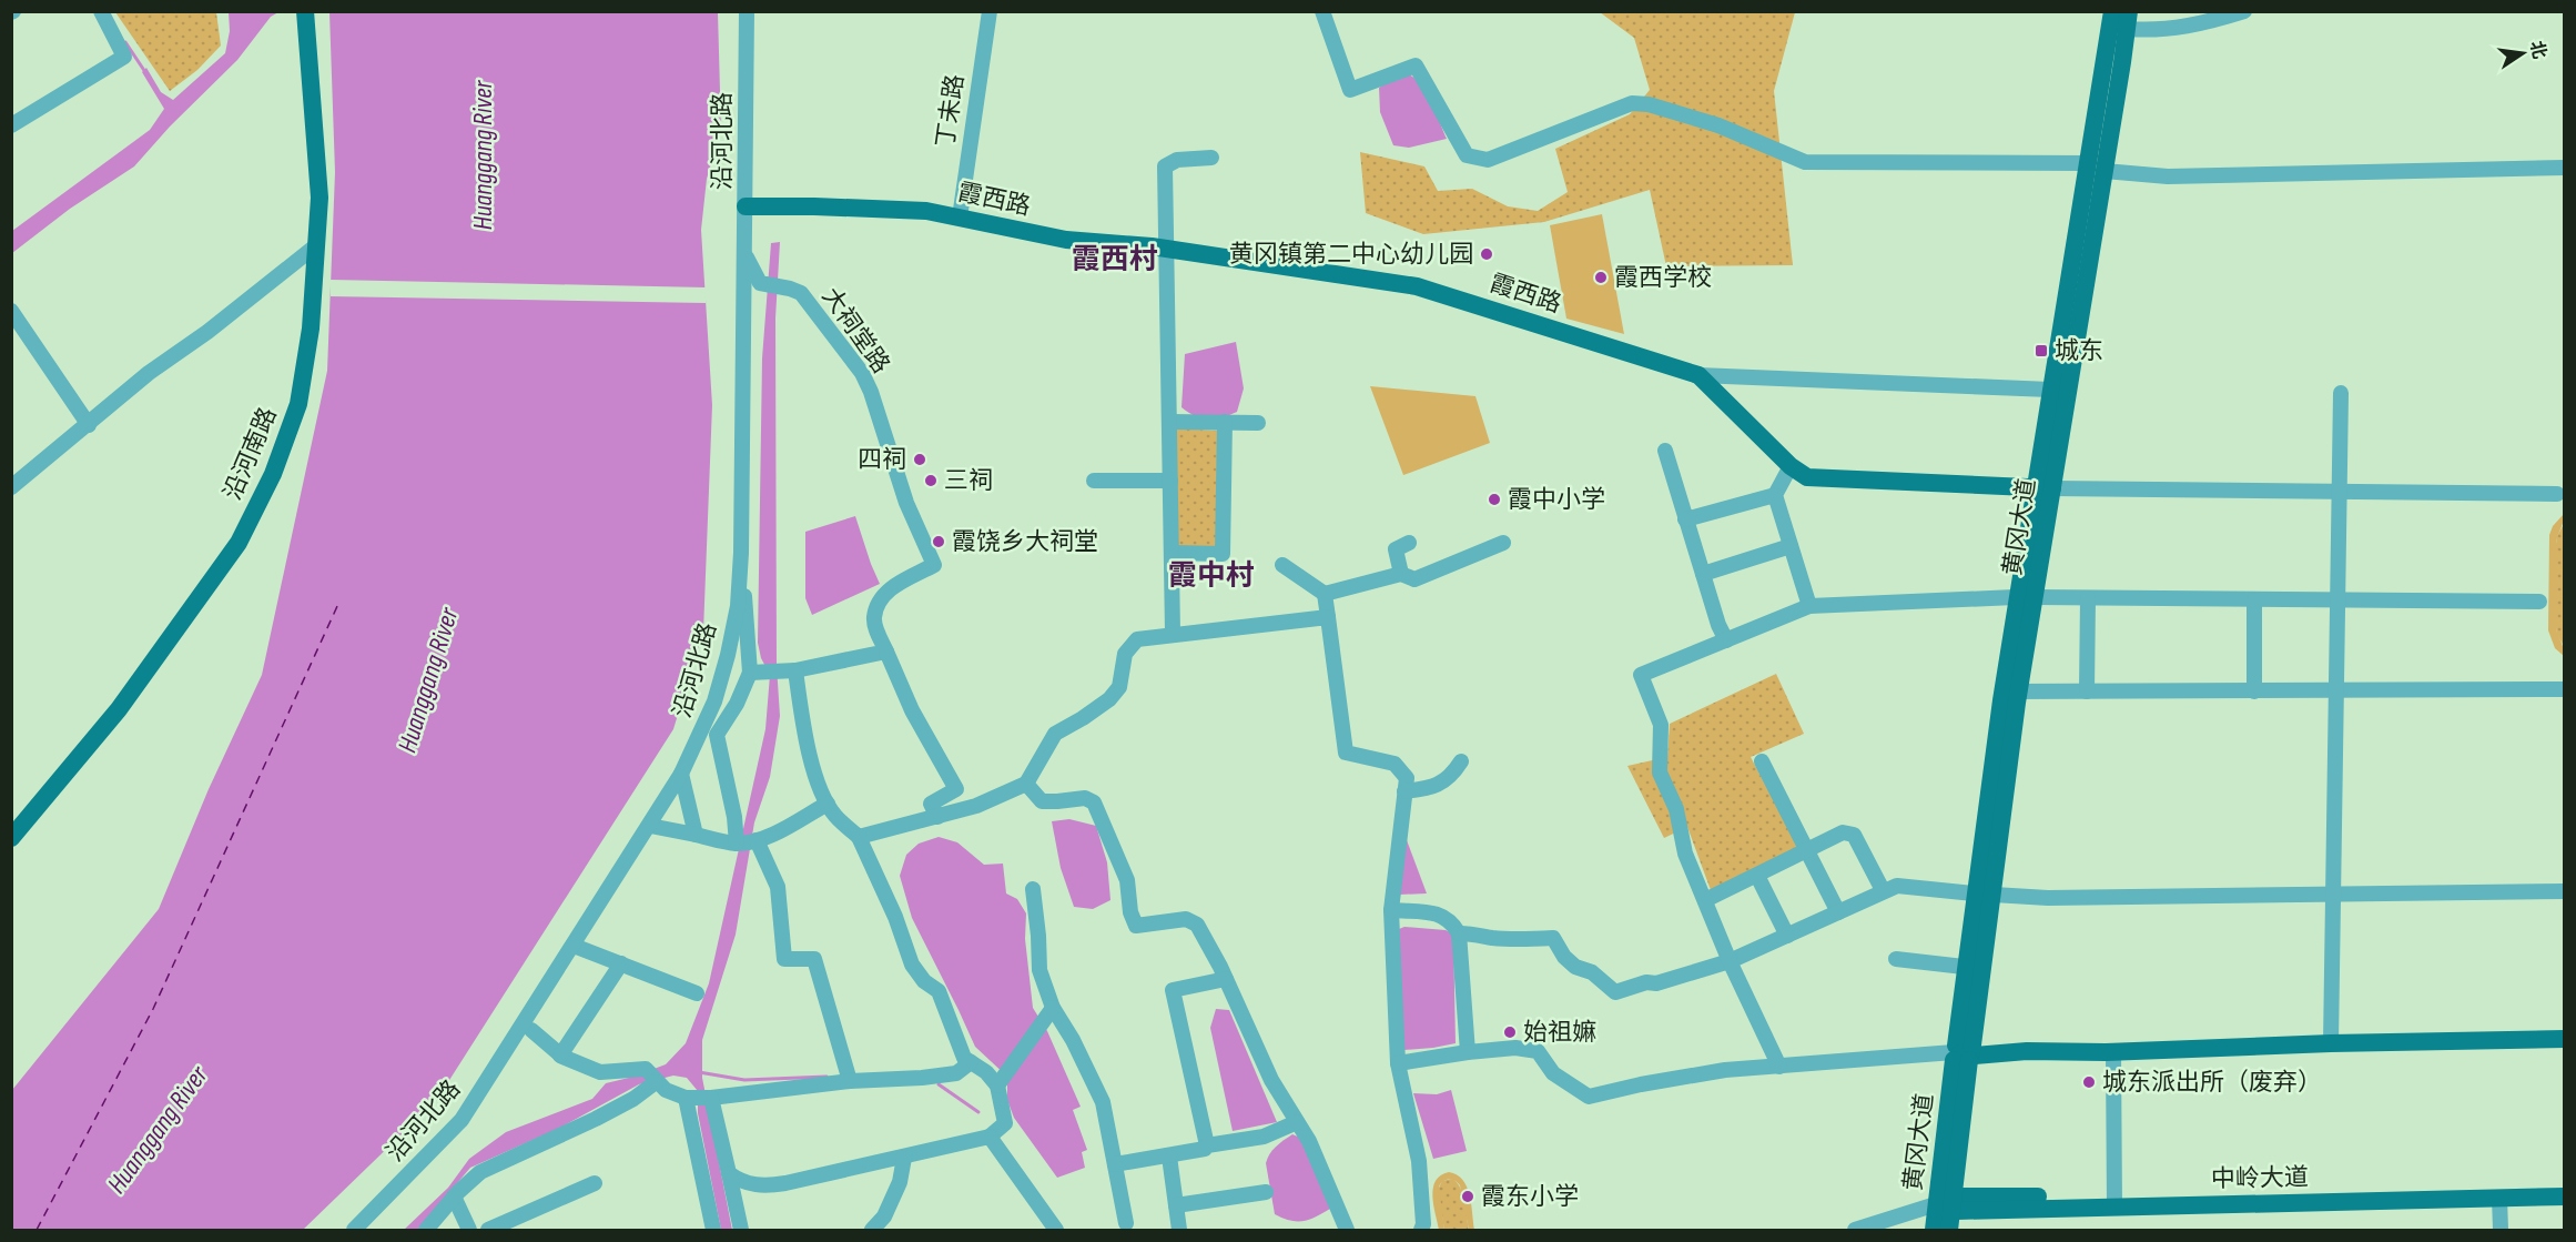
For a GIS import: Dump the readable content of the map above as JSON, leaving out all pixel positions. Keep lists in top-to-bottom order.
{
  "streets": {
    "main road": [
      "霞西路",
      "沿河南路",
      "黄冈大道",
      "中岭大道"
    ],
    "street": ["丁未路", "沿河北路", "大祠堂路"]
  },
  "crossings": [
    ["丁未路", "霞西路"],
    ["沿河北路", "霞西路"],
    ["沿河北路", "大祠堂路"]
  ],
  "districts": ["霞西村", "霞中村"],
  "water": ["Huanggang River"],
  "places": {
    "other": [
      "黄冈镇第二中心幼儿园",
      "霞西学校",
      "四祠",
      "三祠",
      "霞中小学",
      "霞饶乡大祠堂",
      "始祖嫲",
      "城东派出所（废弃）",
      "霞东小学"
    ],
    "transit": ["城东"]
  },
  "north": "right"
}
